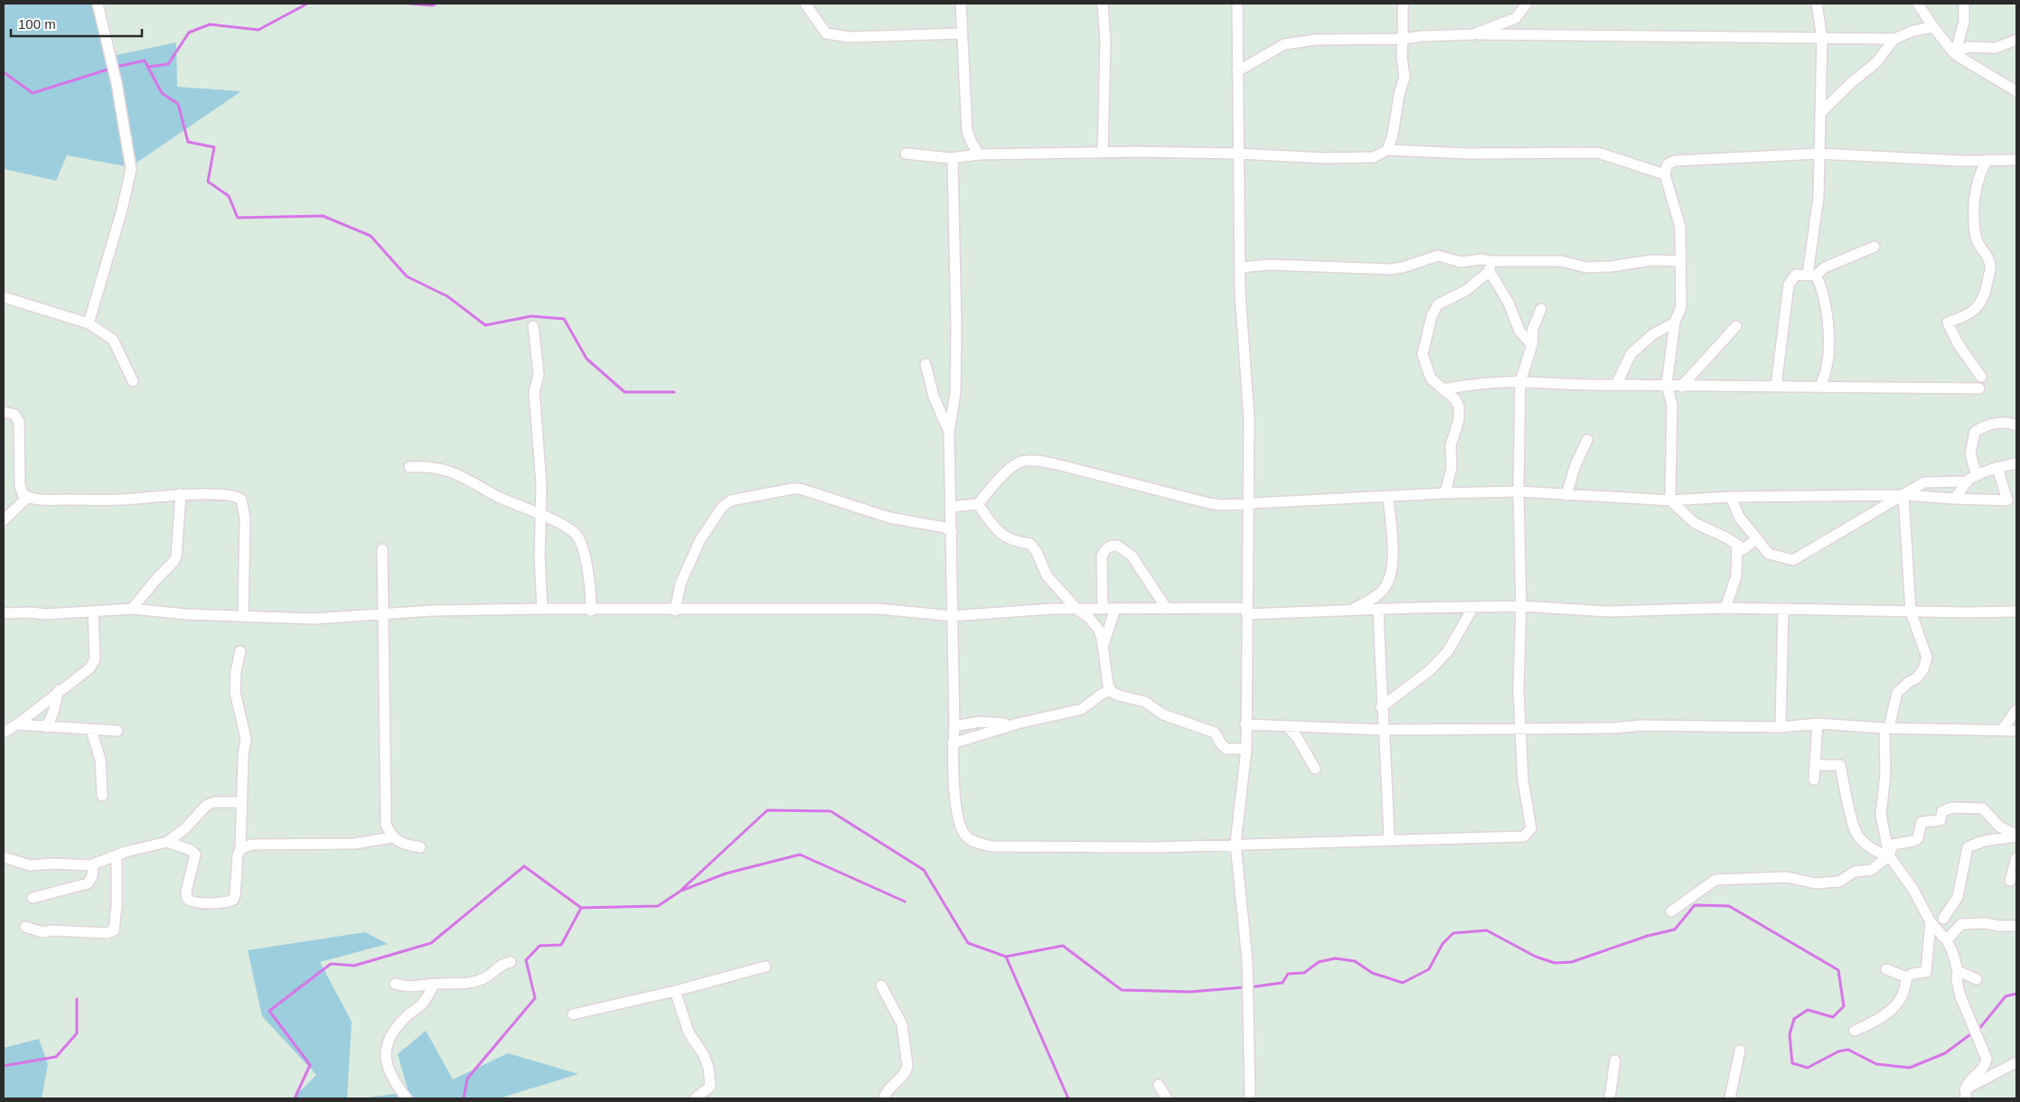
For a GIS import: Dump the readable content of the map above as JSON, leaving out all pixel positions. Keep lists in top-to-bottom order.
{
  "scale_bar": "100 m"
}
